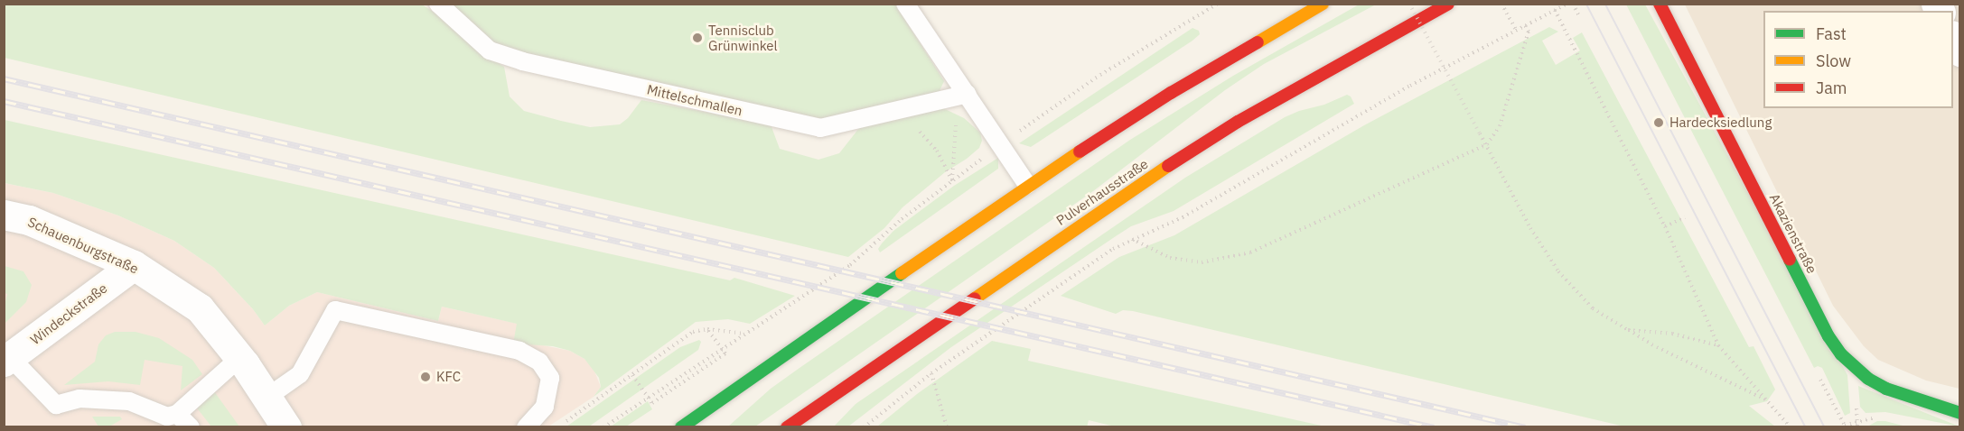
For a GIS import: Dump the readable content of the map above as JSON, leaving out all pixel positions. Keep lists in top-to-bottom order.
{
  "streets": {
    "main road": ["Pulverhausstraße", "Akazienstraße"],
    "street": ["Schauenburgstraße", "Windeckstraße"],
    "lane": ["Mittelschmallen"]
  },
  "crossings": [
    ["Schauenburgstraße", "Windeckstraße"]
  ],
  "places": ["Tennisclub Grünwinkel", "Hardecksiedlung", "KFC"],
  "legend": ["Fast", "Slow", "Jam"]
}
